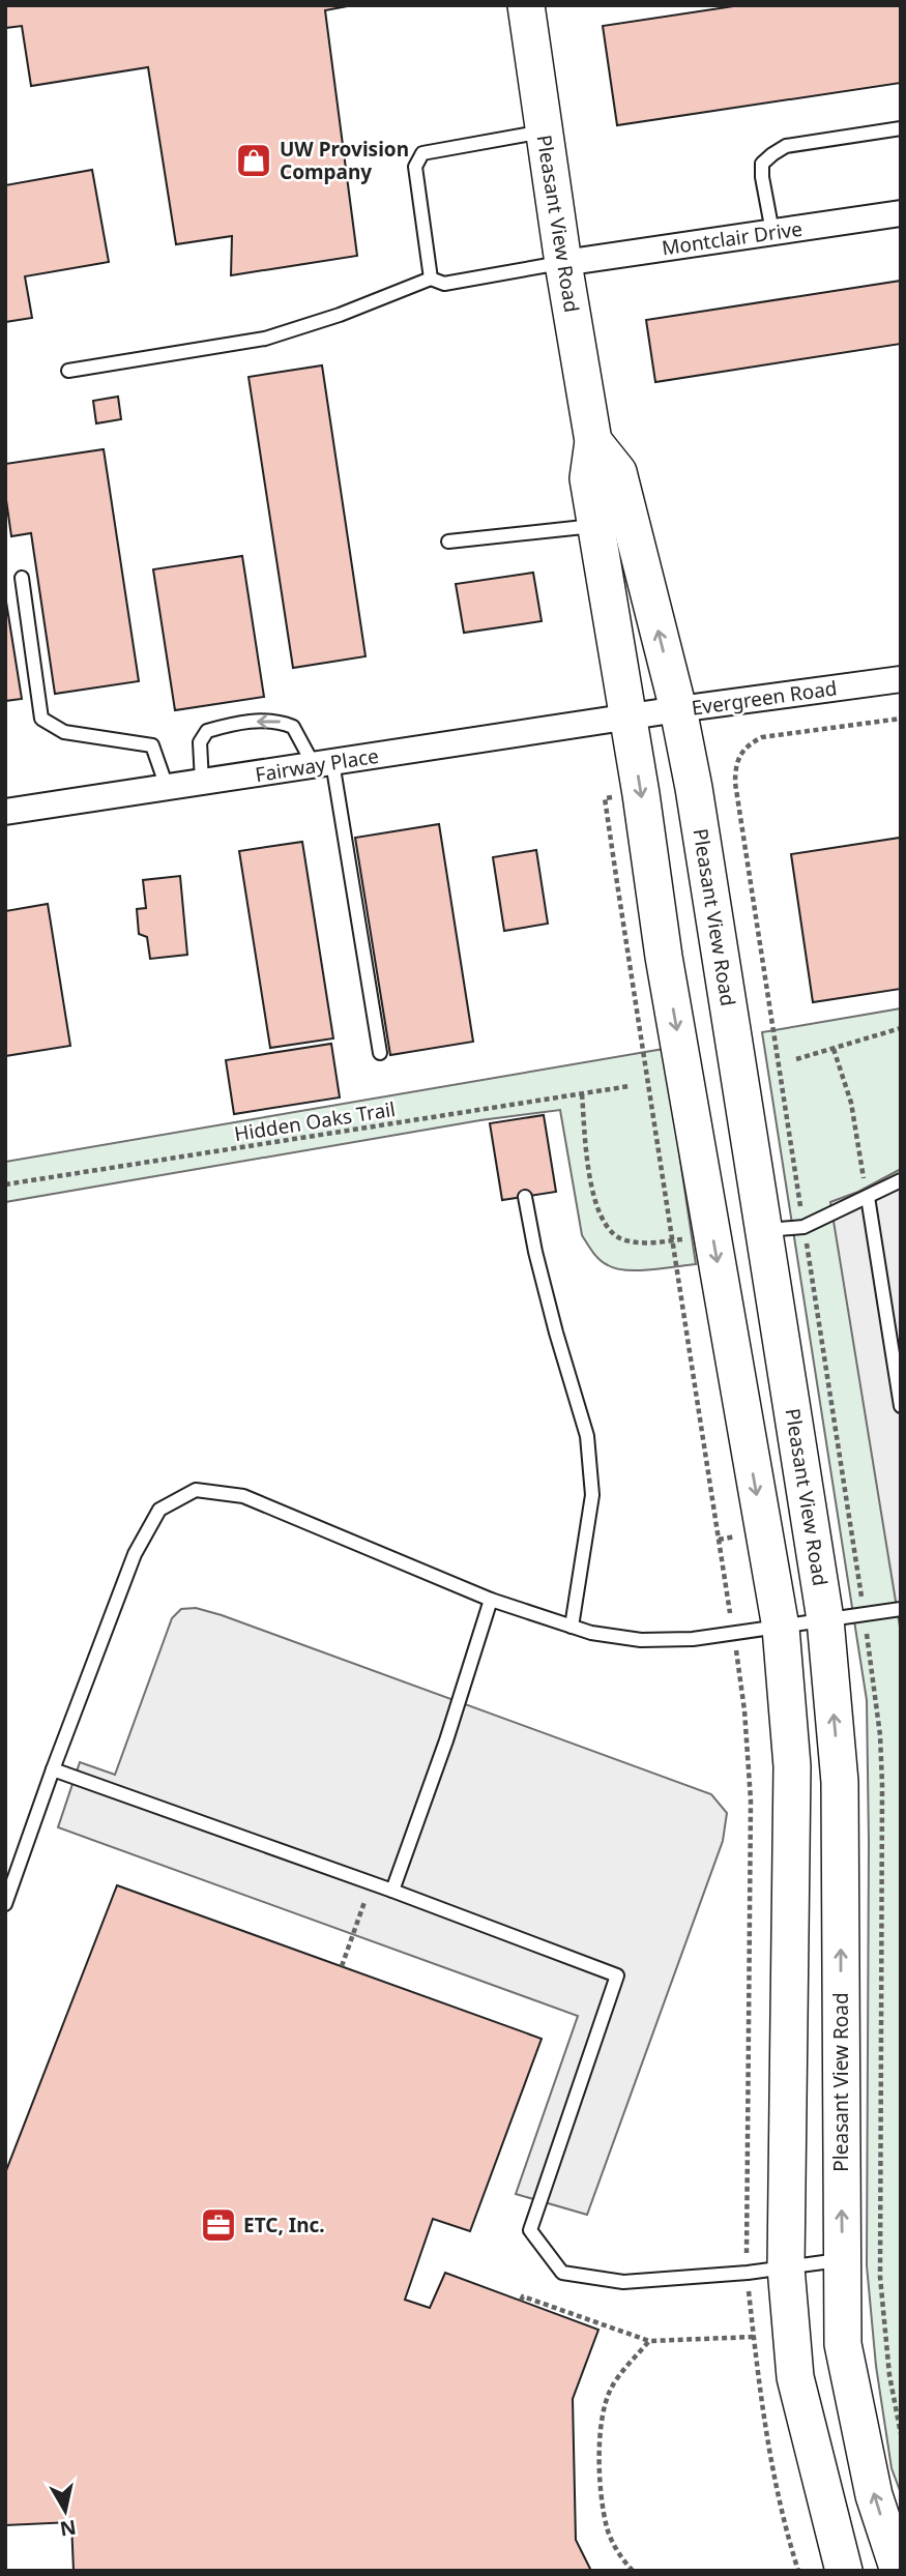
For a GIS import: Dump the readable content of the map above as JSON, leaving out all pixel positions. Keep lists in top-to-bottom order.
{
  "streets": {
    "street": [
      "Pleasant View Road",
      "Montclair Drive",
      "Evergreen Road",
      "Fairway Place"
    ],
    "path": ["Hidden Oaks Trail"]
  },
  "crossings": [
    ["Pleasant View Road", "Montclair Drive"],
    ["Pleasant View Road", "Evergreen Road"],
    ["Pleasant View Road", "Fairway Place"],
    ["Evergreen Road", "Fairway Place"]
  ],
  "places": {
    "shop": ["UW Provision Company"],
    "office": ["ETC, Inc."]
  },
  "north": "bottom"
}
